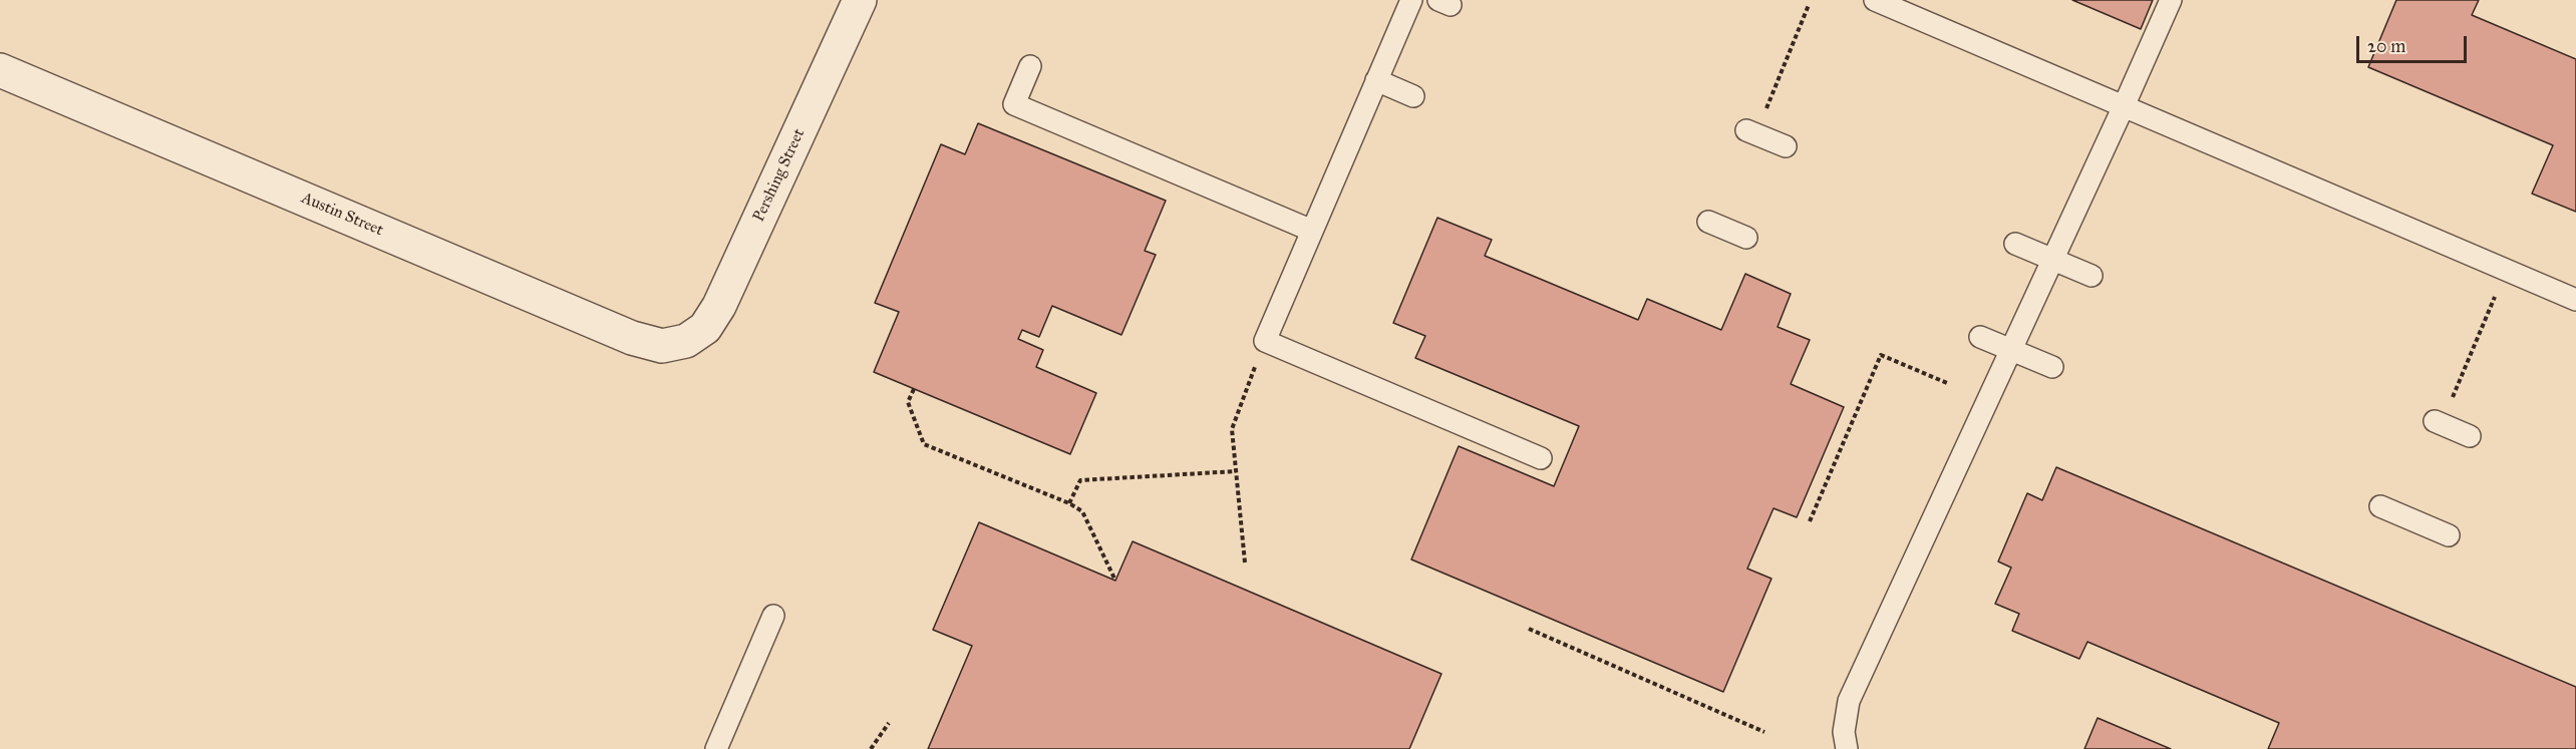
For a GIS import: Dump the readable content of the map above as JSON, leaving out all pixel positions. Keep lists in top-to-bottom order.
{
  "streets": {
    "street": ["Pershing Street", "Austin Street"]
  },
  "crossings": [
    ["Pershing Street", "Austin Street"]
  ],
  "scale_bar": "20 m"
}
